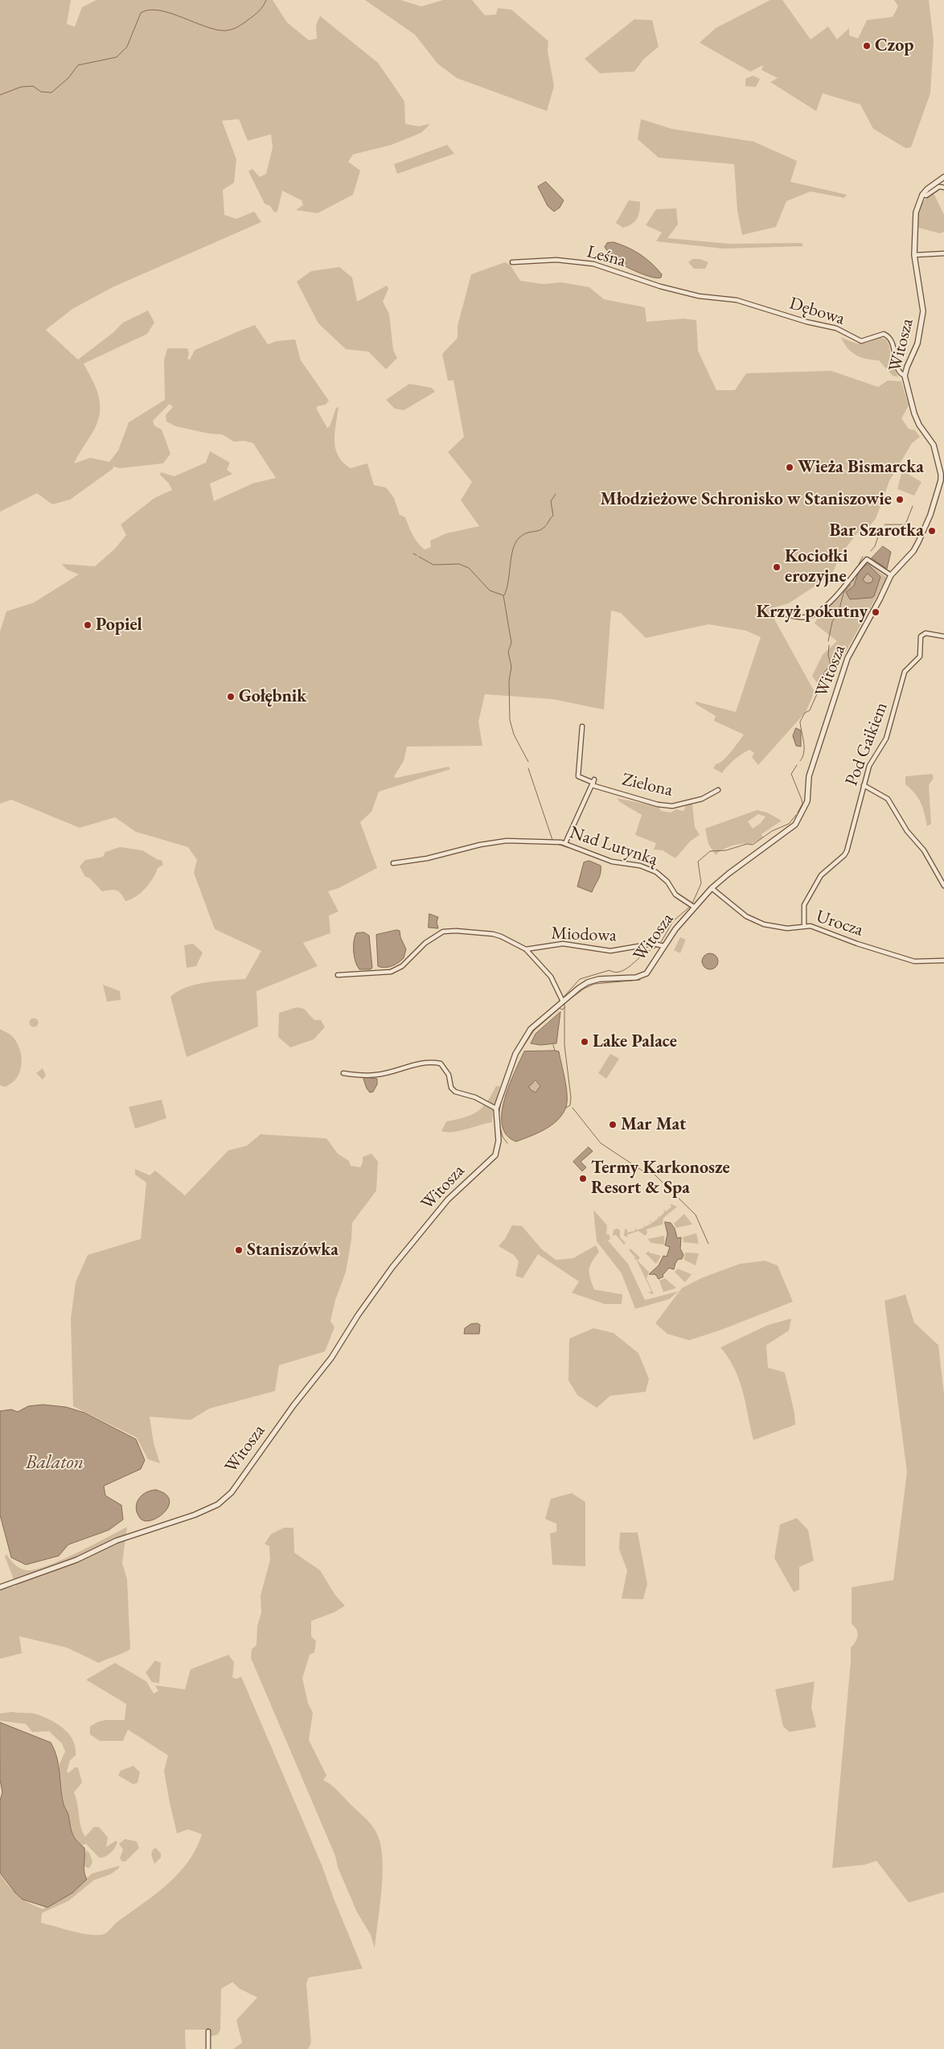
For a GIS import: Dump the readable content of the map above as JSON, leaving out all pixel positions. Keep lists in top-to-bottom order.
{
  "streets": {
    "street": [
      "Leśna",
      "Dębowa",
      "Witosza",
      "Pod Gaikiem",
      "Zielona",
      "Nad Lutynką",
      "Urocza",
      "Miodowa"
    ]
  },
  "crossings": [
    ["Leśna", "Dębowa"],
    ["Dębowa", "Witosza"],
    ["Witosza", "Nad Lutynką"],
    ["Witosza", "Urocza"],
    ["Witosza", "Miodowa"],
    ["Pod Gaikiem", "Urocza"]
  ],
  "water": ["Balaton"],
  "places": [
    "Czop",
    "Wieża Bismarcka",
    "Młodzieżowe Schronisko w Staniszowie",
    "Bar Szarotka",
    "Kociołki erozyjne",
    "Krzyż pokutny",
    "Popiel",
    "Gołębnik",
    "Lake Palace",
    "Mar Mat",
    "Termy Karkonosze Resort & Spa",
    "Staniszówka"
  ]
}
